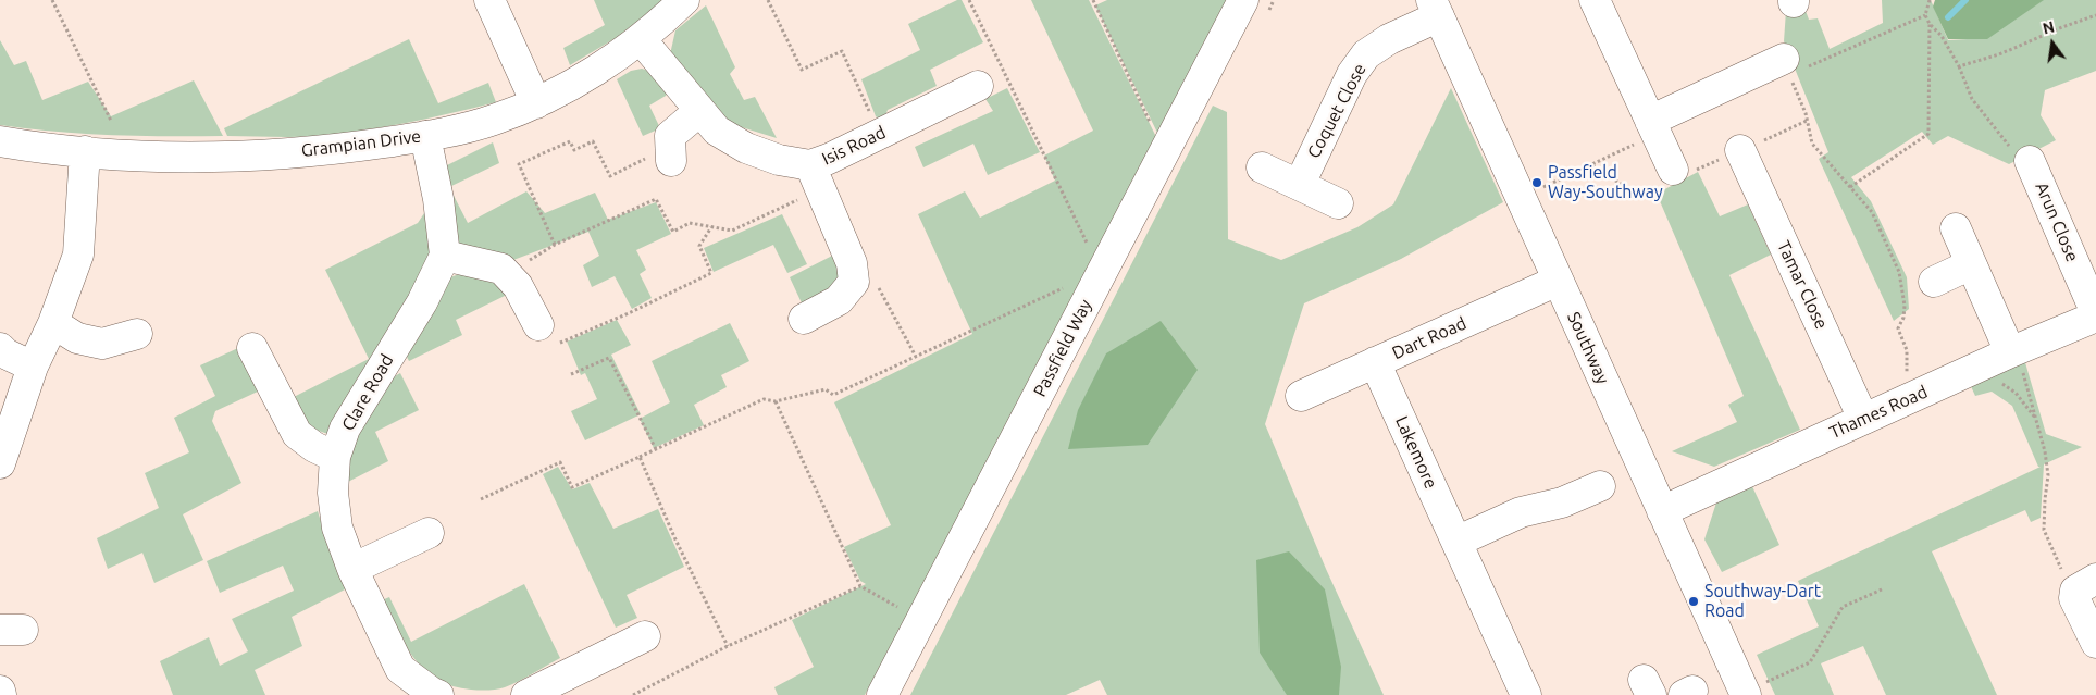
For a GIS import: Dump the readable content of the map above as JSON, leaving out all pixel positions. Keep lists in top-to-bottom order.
{
  "streets": {
    "street": [
      "Coquet Close",
      "Grampian Drive",
      "Isis Road",
      "Arun Close",
      "Tamar Close",
      "Dart Road",
      "Passfield Way",
      "Southway",
      "Clare Road",
      "Thames Road",
      "Lakemore"
    ]
  },
  "crossings": [
    ["Coquet Close", "Southway"],
    ["Grampian Drive", "Isis Road"],
    ["Arun Close", "Thames Road"],
    ["Tamar Close", "Thames Road"],
    ["Dart Road", "Southway"],
    ["Dart Road", "Lakemore"],
    ["Southway", "Thames Road"]
  ],
  "places": ["Passfield Way-Southway", "Southway-Dart Road"],
  "north": "top"
}
